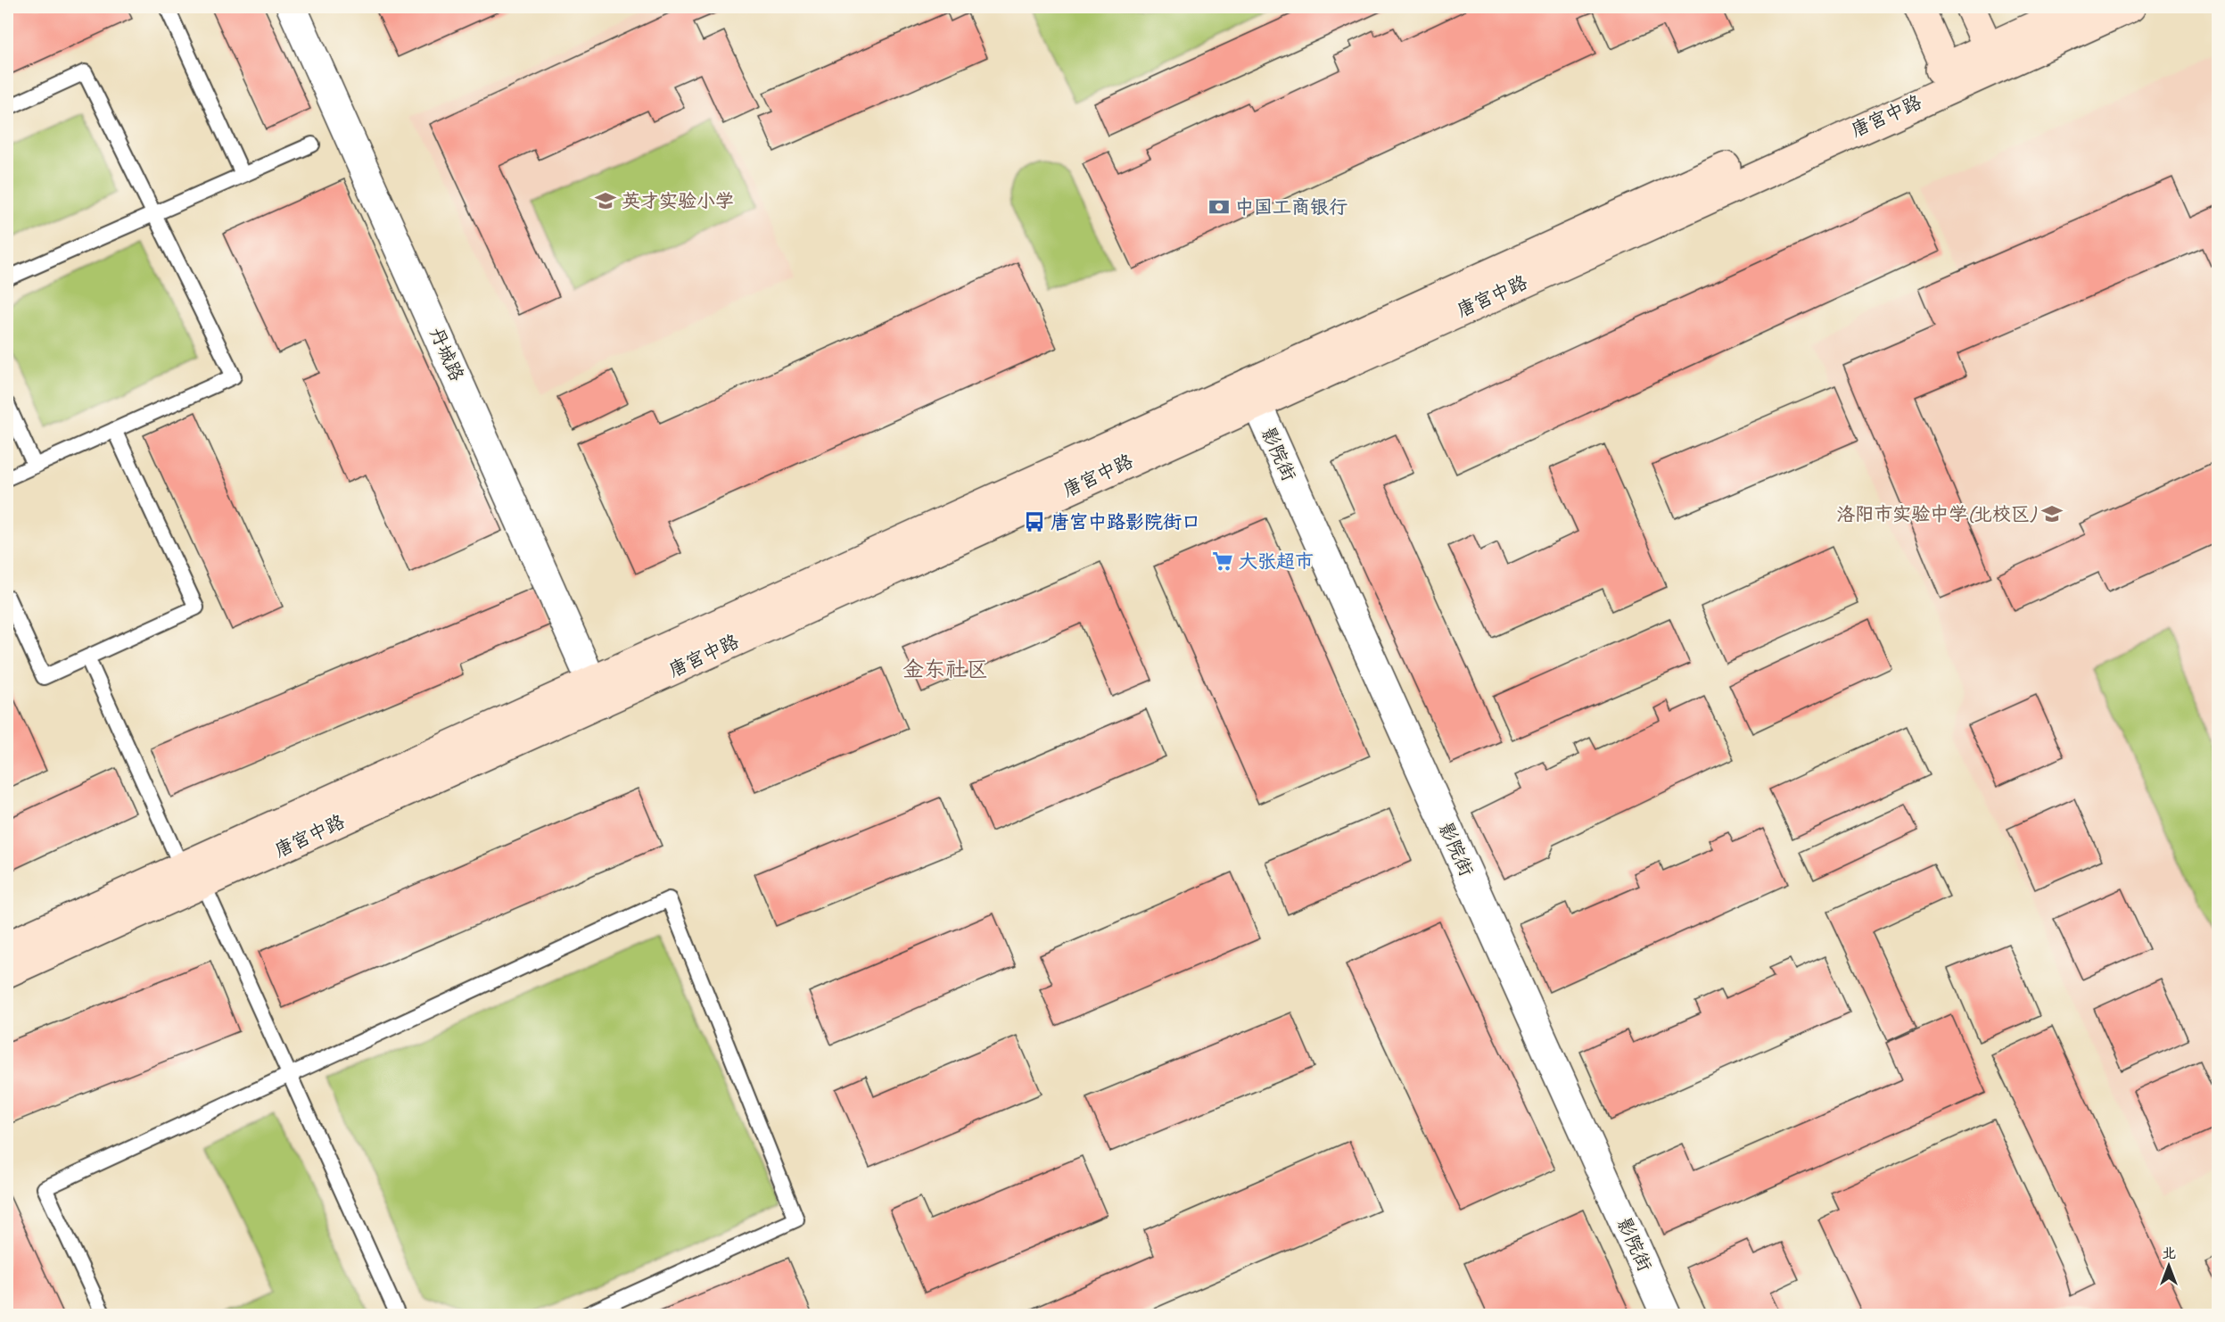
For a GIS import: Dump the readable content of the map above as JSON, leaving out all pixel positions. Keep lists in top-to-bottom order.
{
  "streets": {
    "main road": ["唐宫中路"],
    "street": ["丹城路", "影院街"]
  },
  "crossings": [
    ["唐宫中路", "丹城路"],
    ["唐宫中路", "影院街"]
  ],
  "districts": ["金东社区"],
  "places": {
    "school or university": ["英才实验小学", "洛阳市实验中学(北校区)"],
    "bank": ["中国工商银行"],
    "bus stop": ["唐宫中路影院街口"],
    "supermarket": ["大张超市"]
  },
  "north": "top"
}
